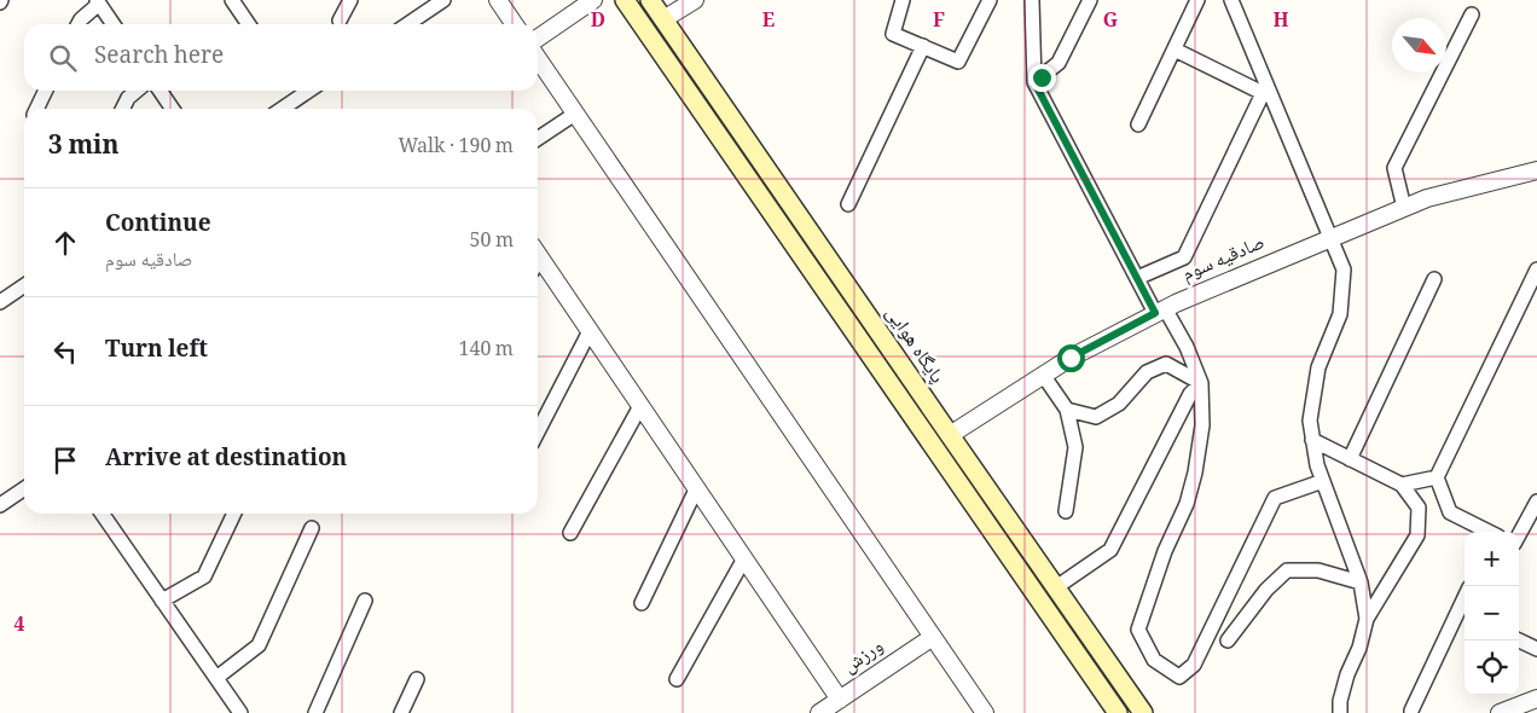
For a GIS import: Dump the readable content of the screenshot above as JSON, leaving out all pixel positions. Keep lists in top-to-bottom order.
{
  "streets": {
    "main road": ["پایگاه هوایی"],
    "street": ["صادقیه سوم", "ورزش"]
  },
  "crossings": [
    ["صادقیه سوم", "پایگاه هوایی"]
  ],
  "north": "bottom right",
  "page": {
    "search": "Search here",
    "heading": ["3 min", "Walk · 190 m"],
    "list": [
      ["Continue", "صادقیه سوم", "50 m"],
      ["Turn left", "140 m"],
      "Arrive at destination"
    ],
    "map_buttons": ["+", "−"]
  },
  "grid": {
    "columns": [
      "D",
      "E",
      "F",
      "G",
      "H"
    ],
    "rows": ["4"]
  }
}
